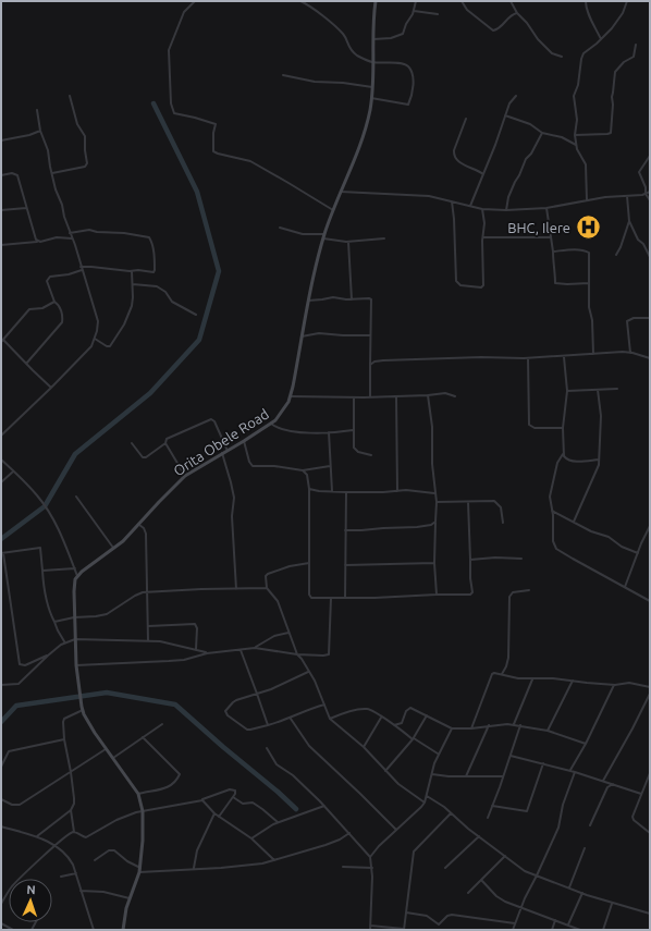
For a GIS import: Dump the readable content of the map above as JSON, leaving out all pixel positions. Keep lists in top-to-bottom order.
{
  "streets": {
    "main road": ["Orita Obele Road"]
  },
  "places": {
    "hospital": ["BHC, Ilere"]
  },
  "north": "top"
}
